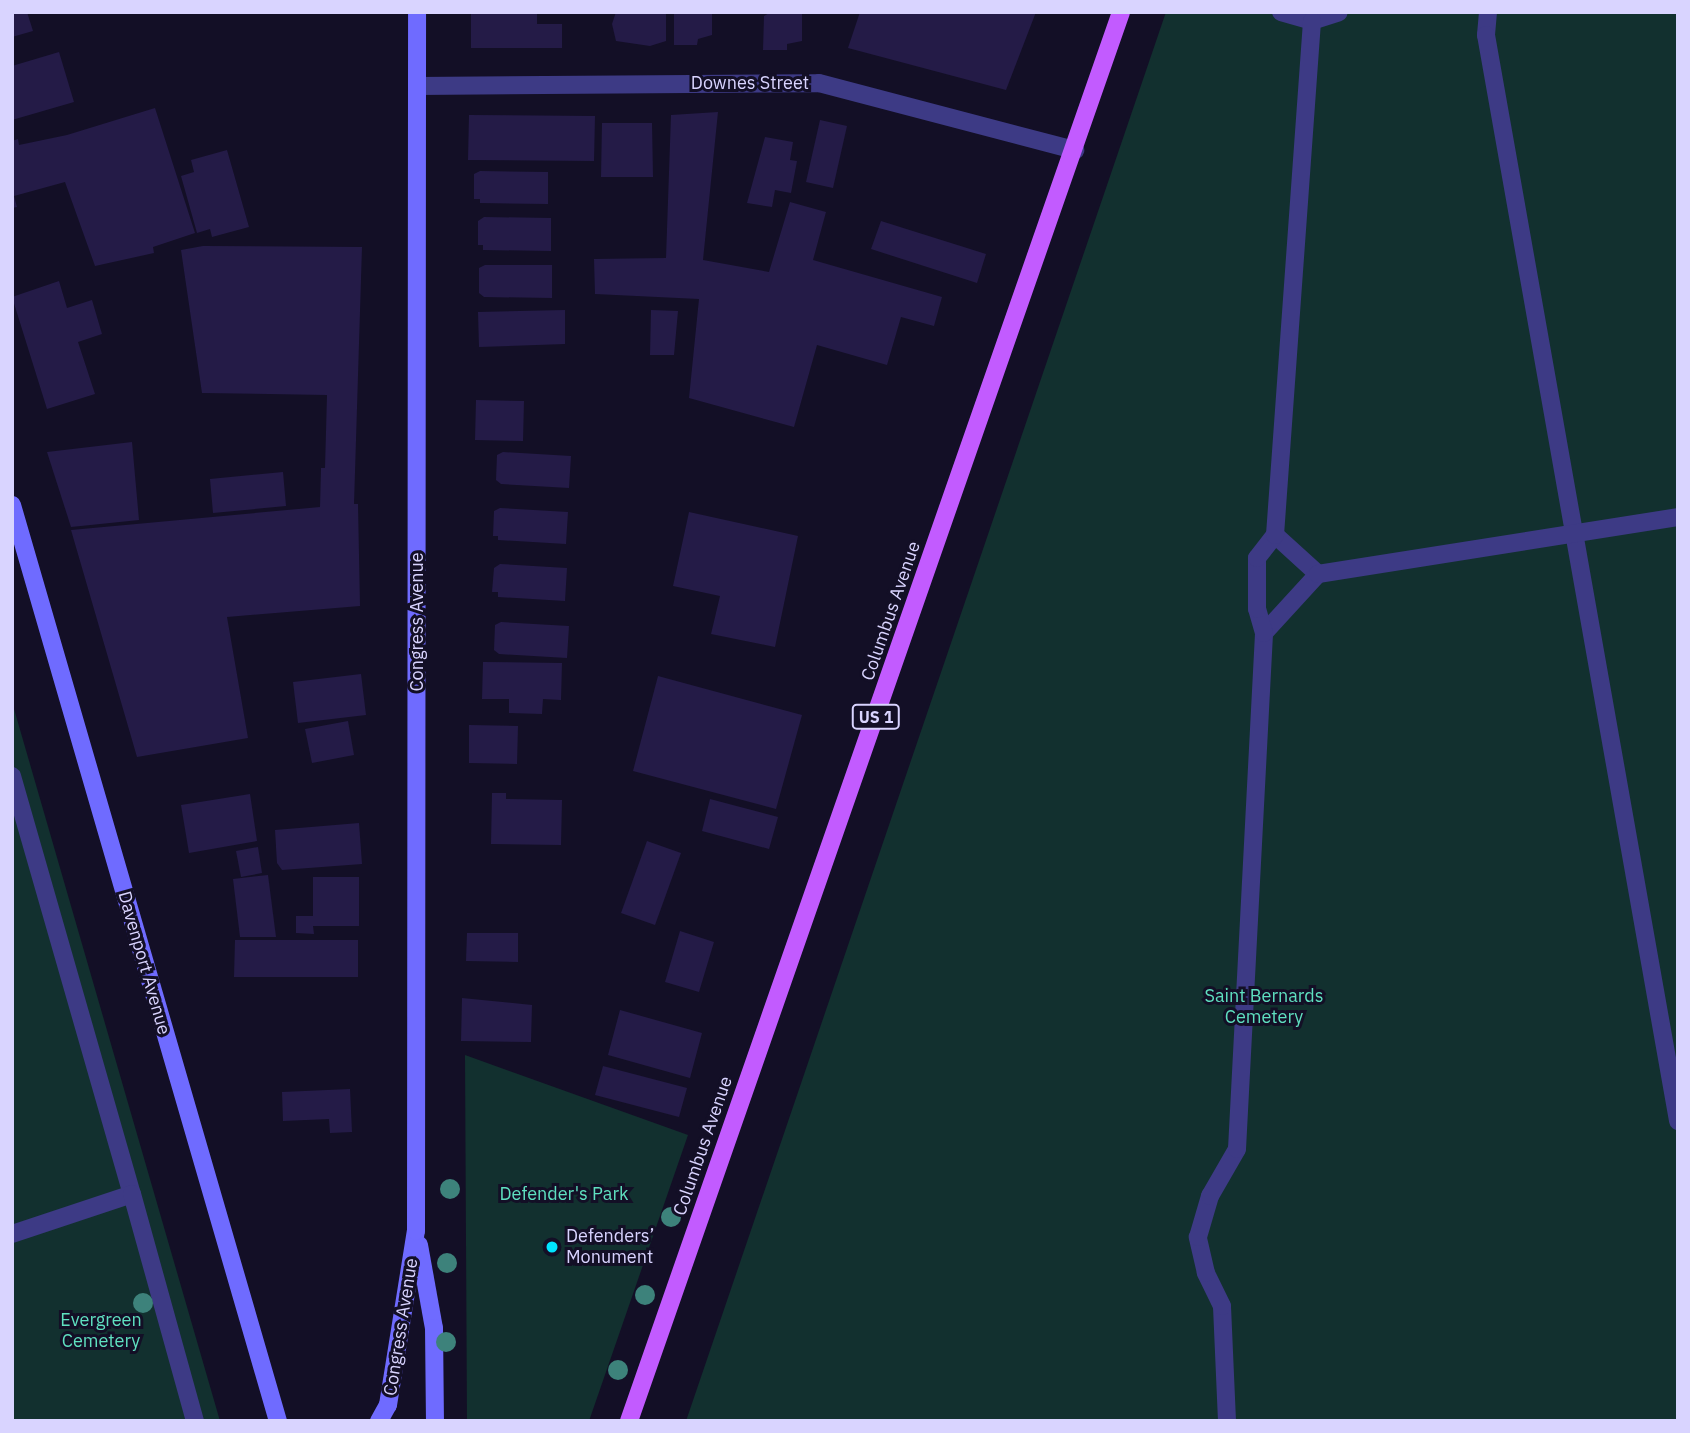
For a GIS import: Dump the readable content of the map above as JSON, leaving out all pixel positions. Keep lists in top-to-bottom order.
{
  "streets": {
    "main road": [
      "Columbus Avenue",
      "Congress Avenue",
      "US 1",
      "Davenport Avenue"
    ],
    "street": ["Downes Street"]
  },
  "crossings": [
    ["Downes Street", "Columbus Avenue"],
    ["Downes Street", "Congress Avenue"]
  ],
  "parks": ["Saint Bernards Cemetery", "Defender's Park", "Evergreen Cemetery"],
  "places": ["Defenders’ Monument"]
}
